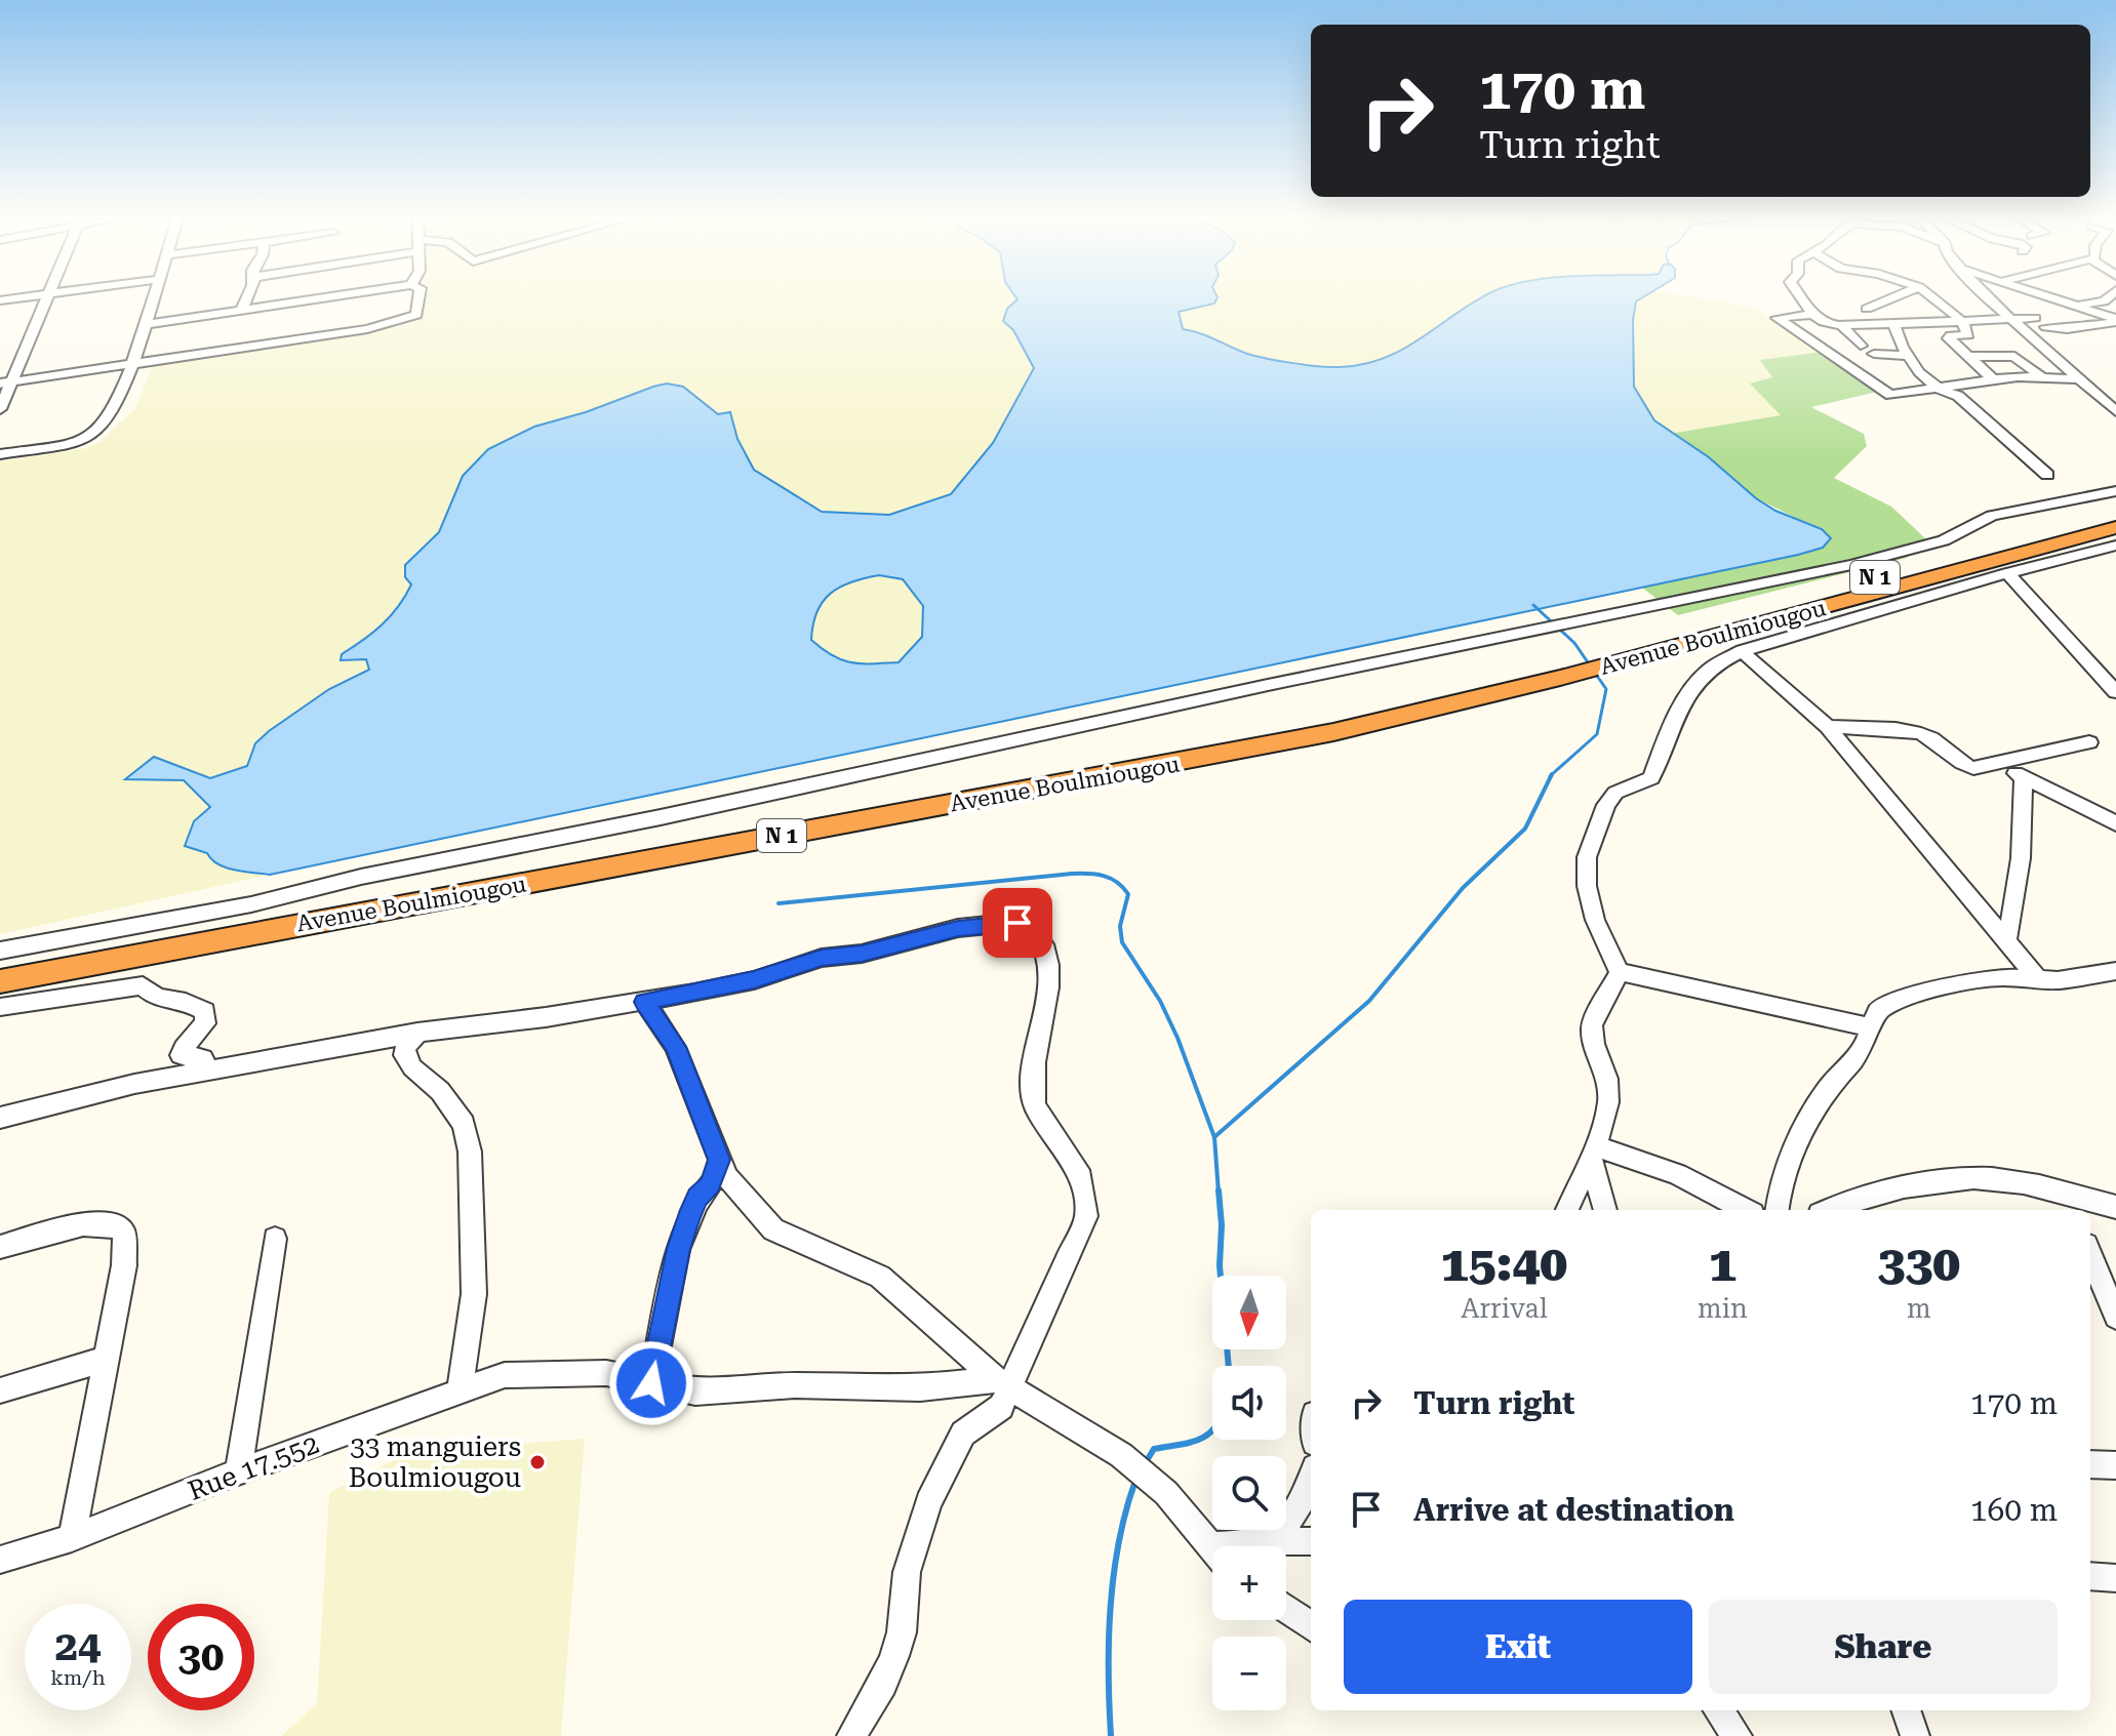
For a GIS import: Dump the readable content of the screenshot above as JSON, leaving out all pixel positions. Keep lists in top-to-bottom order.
{
  "streets": {
    "highway": ["N 1", "Avenue Boulmiougou"],
    "street": ["Rue 17.552"]
  },
  "places": ["33 manguiers Boulmiougou"],
  "north": "bottom",
  "page": {
    "turn": ["170 m", "Turn right"],
    "eta": [
      "15:40",
      "Arrival",
      "1",
      "min",
      "330",
      "m"
    ],
    "map_buttons": ["+", "−"],
    "list": [
      {
        "name": "Turn right",
        "value": "170 m"
      },
      {
        "name": "Arrive at destination",
        "value": "160 m"
      }
    ],
    "buttons": ["Exit", "Share"],
    "speed": "24 km/h",
    "limit": "30"
  }
}
